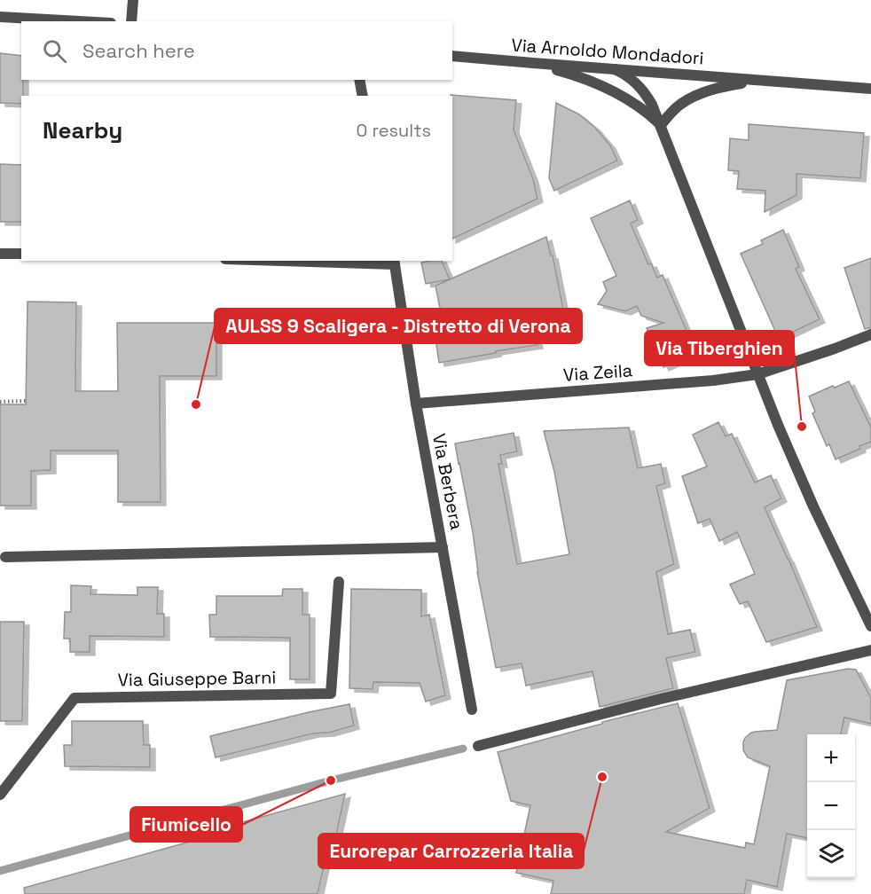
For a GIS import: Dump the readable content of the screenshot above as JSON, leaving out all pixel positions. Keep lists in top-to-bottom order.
{
  "streets": {
    "street": [
      "Via Arnoldo Mondadori",
      "Via Zeila",
      "Via Berbera",
      "Via Giuseppe Barni"
    ]
  },
  "crossings": [
    ["Via Zeila", "Via Berbera"]
  ],
  "places": [
    "AULSS 9 Scaligera - Distretto di Verona",
    "Via Tiberghien",
    "Eurorepar Carrozzeria Italia",
    "Fiumicello"
  ],
  "page": {
    "search": "Search here",
    "heading": ["Nearby", "0 results"],
    "map_buttons": ["+", "−"]
  }
}
